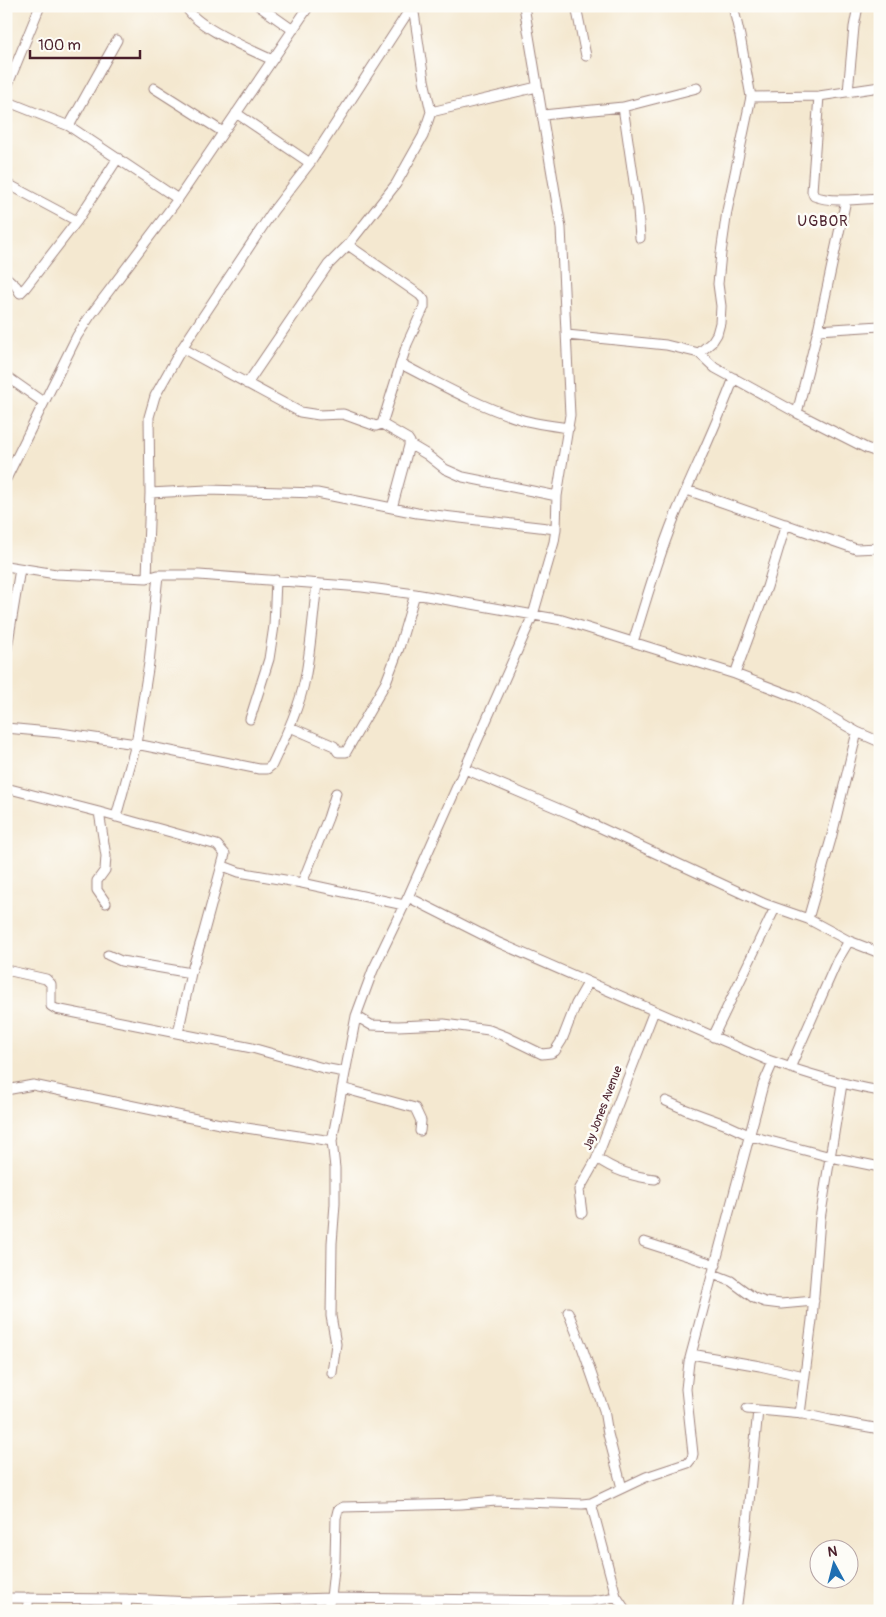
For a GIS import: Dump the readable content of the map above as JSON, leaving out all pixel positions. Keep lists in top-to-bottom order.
{
  "streets": {
    "street": ["Jay Jones Avenue"]
  },
  "districts": ["UGBOR"],
  "scale_bar": "100 m",
  "north": "top"
}
